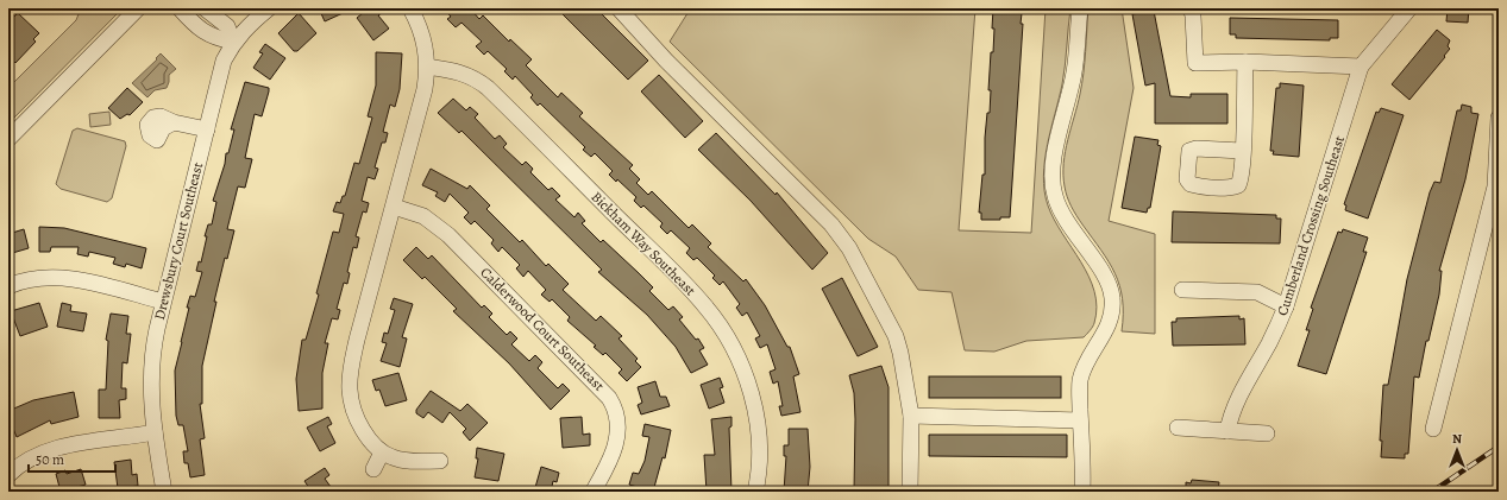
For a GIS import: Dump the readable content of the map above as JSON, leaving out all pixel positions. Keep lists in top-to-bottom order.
{
  "streets": {
    "street": [
      "Cumberland Crossing Southeast",
      "Drewsbury Court Southeast",
      "Bickham Way Southeast",
      "Calderwood Court Southeast"
    ]
  },
  "scale_bar": "50 m",
  "north": "top"
}
